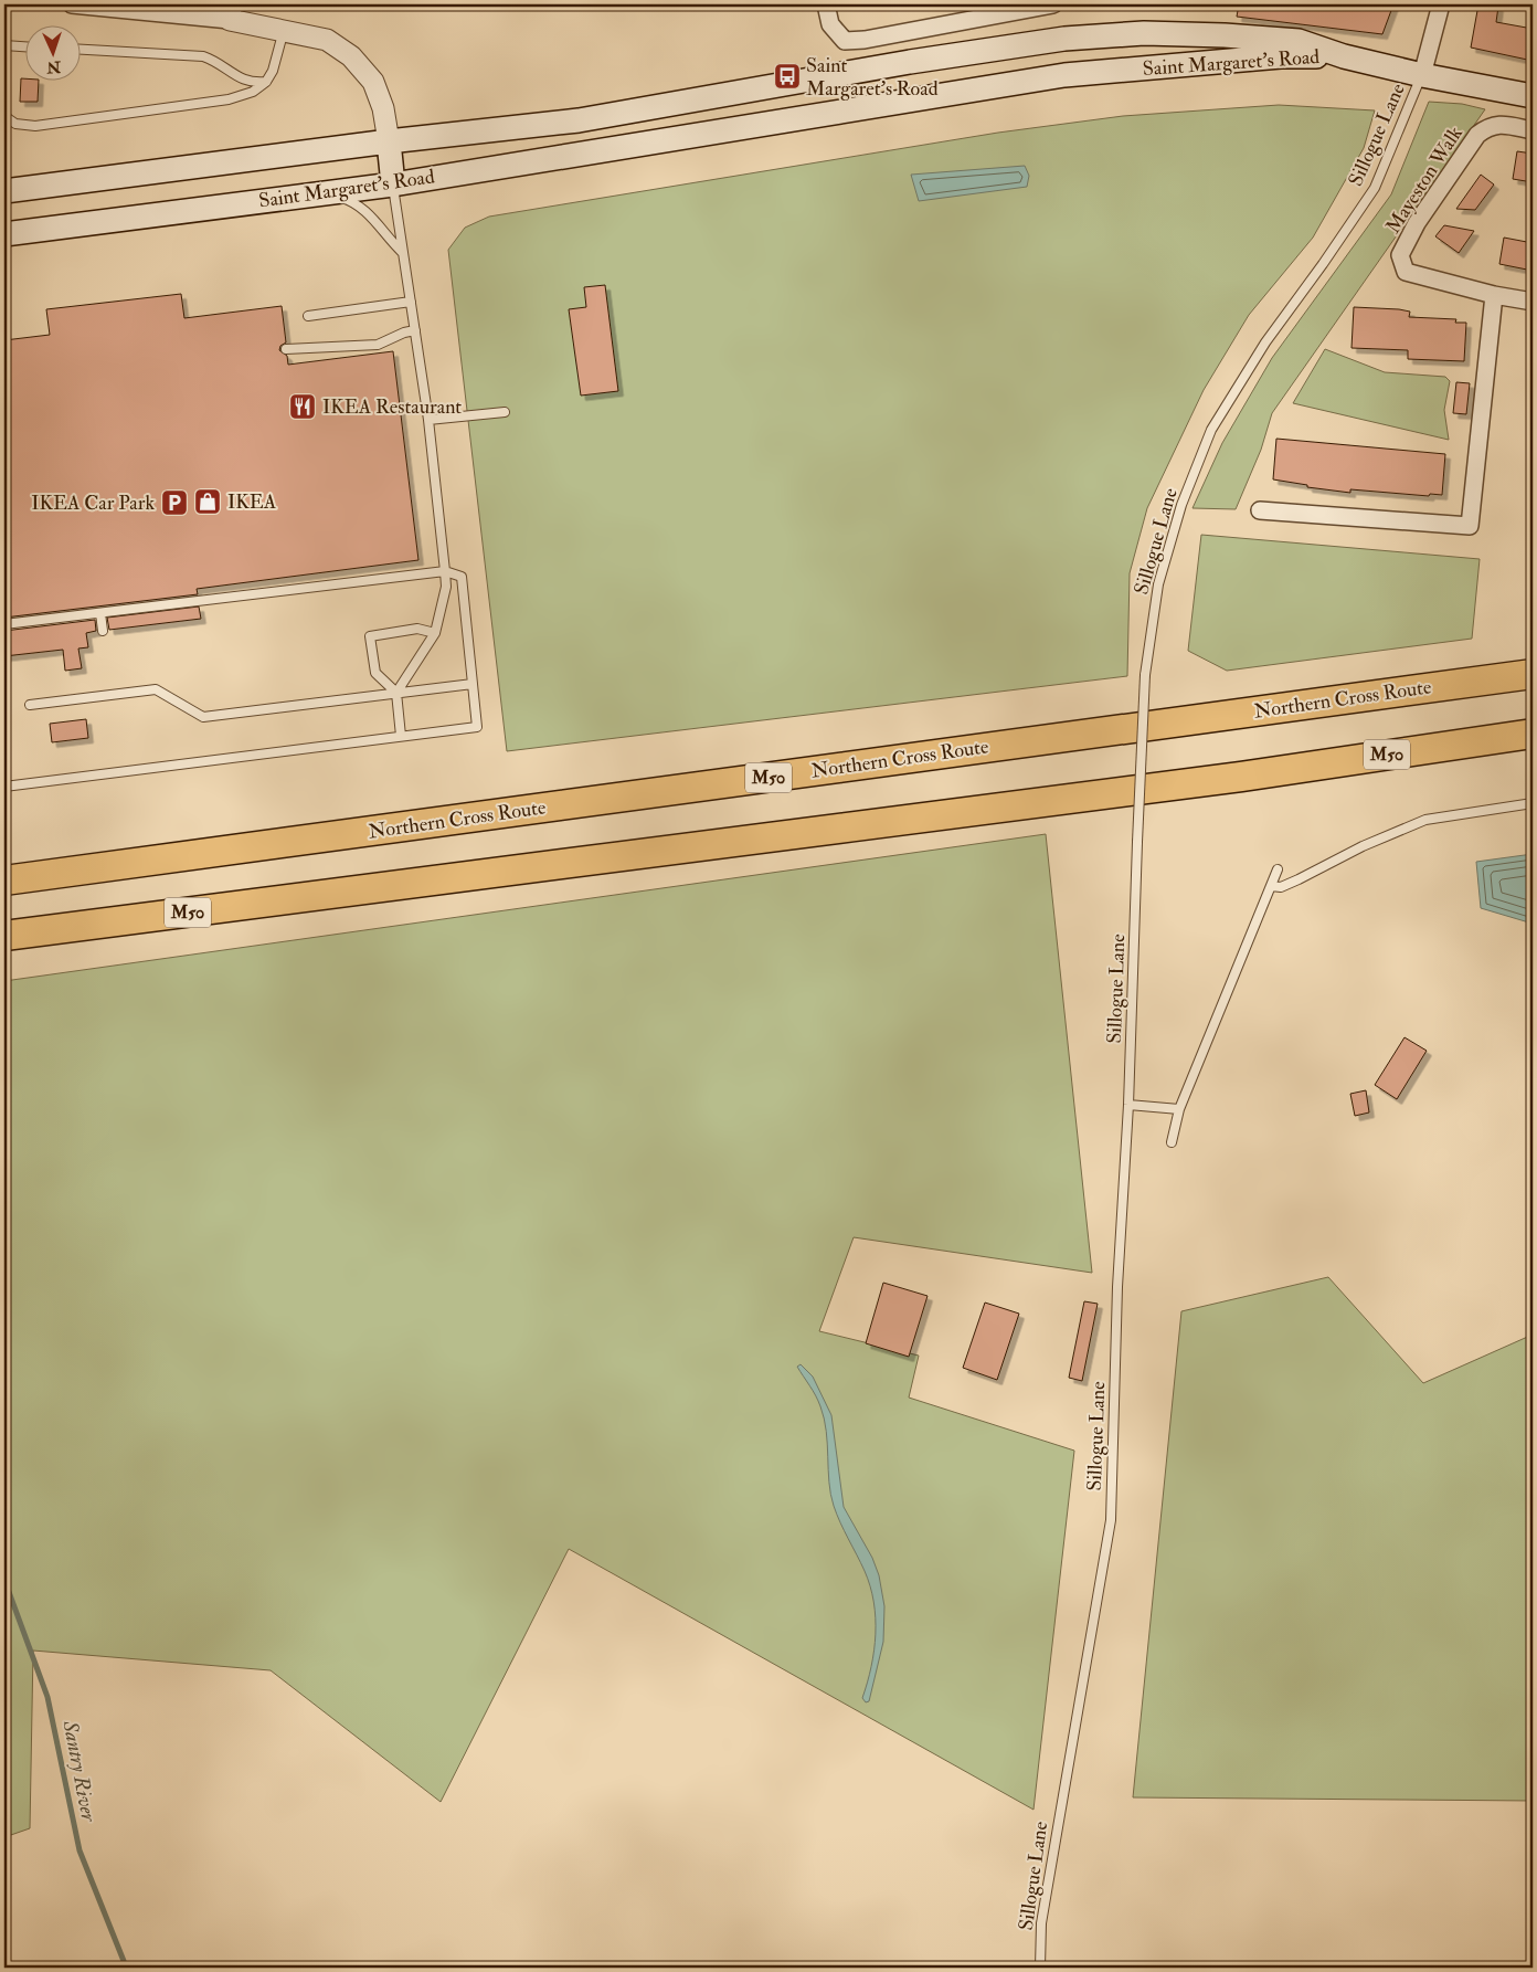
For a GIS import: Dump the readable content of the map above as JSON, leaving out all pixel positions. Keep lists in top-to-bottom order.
{
  "streets": {
    "highway": ["Northern Cross Route", "M50"],
    "main road": ["Saint Margaret's Road"],
    "street": ["Mayeston Walk"],
    "lane": ["Sillogue Lane"]
  },
  "crossings": [
    ["Saint Margaret's Road", "Sillogue Lane"]
  ],
  "water": ["Santry River"],
  "places": {
    "bus stop": ["Saint Margaret's Road"],
    "restaurant": ["IKEA Restaurant"],
    "shop": ["IKEA"],
    "parking": ["IKEA Car Park"]
  },
  "north": "bottom"
}
